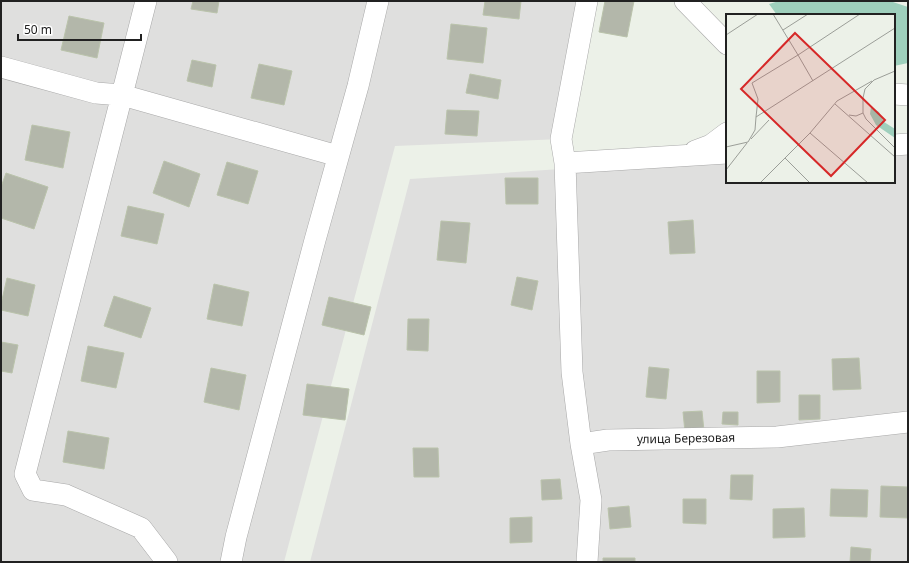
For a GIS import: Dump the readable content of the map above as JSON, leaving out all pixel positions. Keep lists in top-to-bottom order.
{
  "streets": {
    "street": ["улица Березовая"]
  },
  "scale_bar": "50 m"
}
